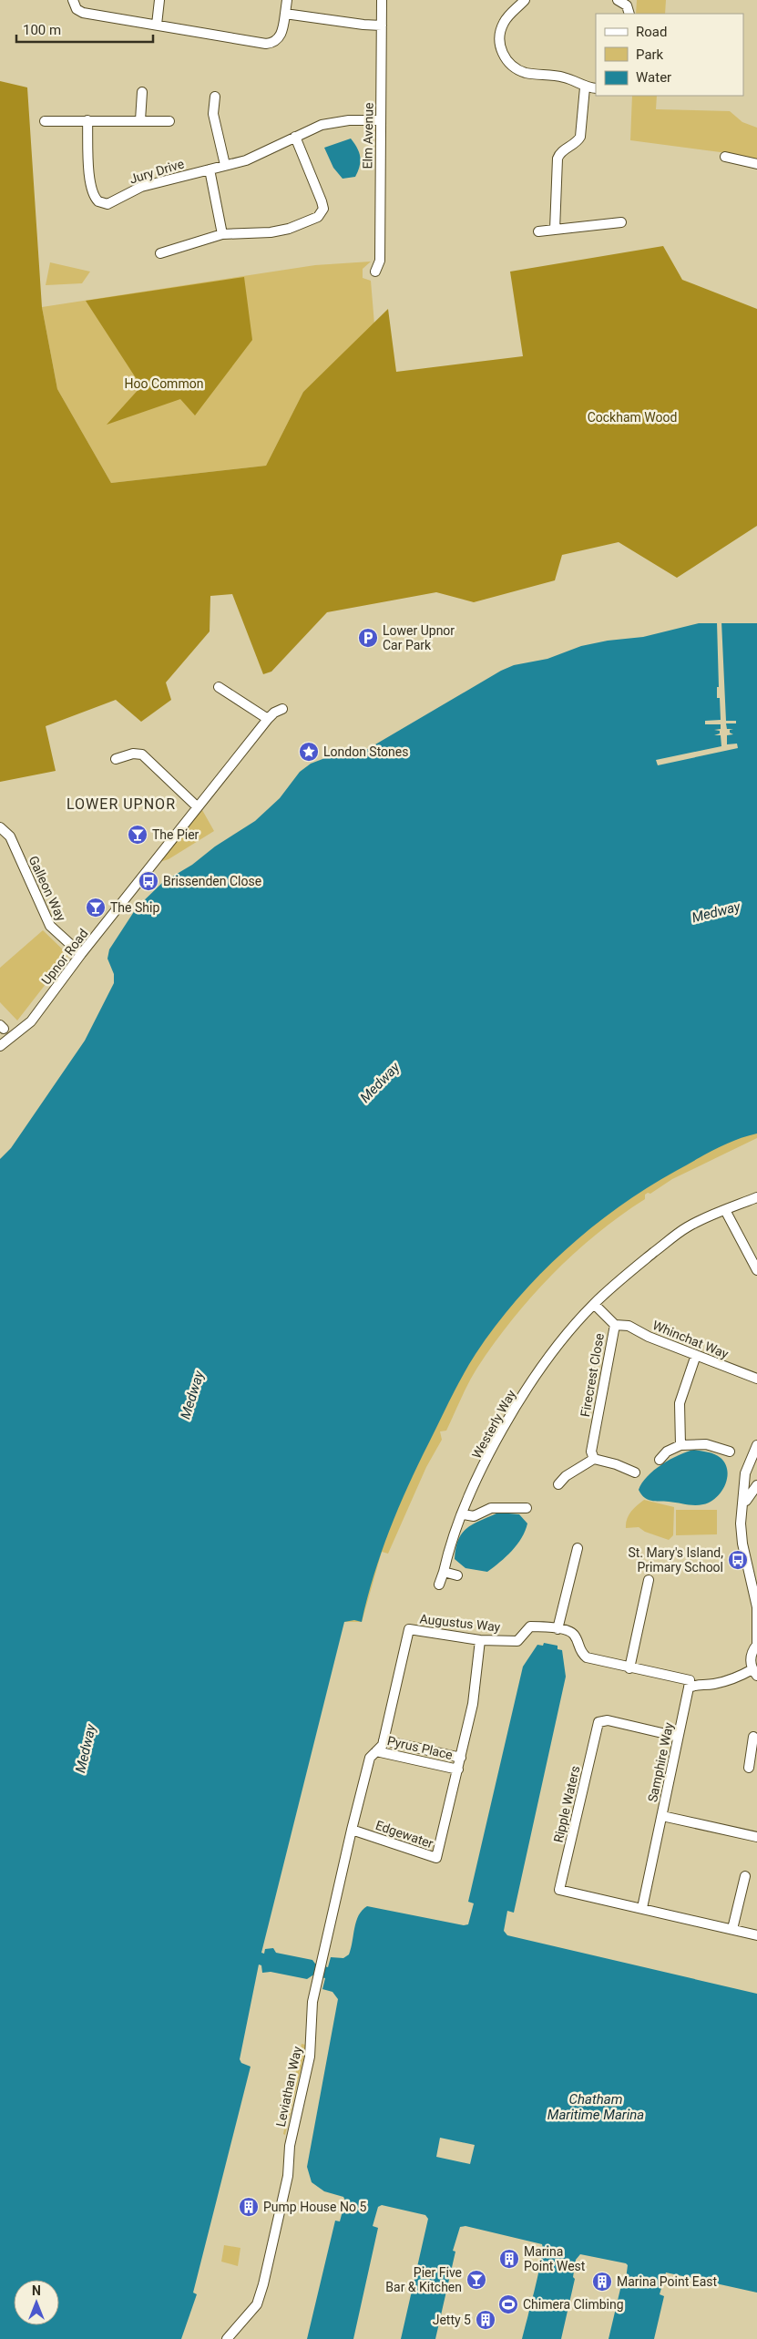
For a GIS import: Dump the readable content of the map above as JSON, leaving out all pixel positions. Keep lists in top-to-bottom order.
{
  "streets": {
    "street": [
      "Elm Avenue",
      "Jury Drive",
      "Galleon Way",
      "Upnor Road",
      "Whinchat Way",
      "Firecrest Close",
      "Westerly Way",
      "Augustus Way",
      "Pyrus Place",
      "Samphire Way",
      "Ripple Waters",
      "Edgewater",
      "Leviathan Way"
    ]
  },
  "crossings": [
    ["Elm Avenue", "Jury Drive"],
    ["Galleon Way", "Upnor Road"],
    ["Whinchat Way", "Firecrest Close"],
    ["Firecrest Close", "Westerly Way"],
    ["Augustus Way", "Pyrus Place"],
    ["Augustus Way", "Edgewater"],
    ["Pyrus Place", "Edgewater"],
    ["Samphire Way", "Ripple Waters"],
    ["Edgewater", "Leviathan Way"]
  ],
  "districts": ["LOWER UPNOR"],
  "water": ["Medway", "Chatham Maritime Marina"],
  "parks": ["Hoo Common", "Cockham Wood"],
  "places": {
    "parking": ["Lower Upnor Car Park"],
    "place": ["London Stones"],
    "bar": ["The Pier", "The Ship", "Pier Five Bar & Kitchen"],
    "bus stop": ["Brissenden Close", "St. Mary's Island, Primary School"],
    "building": [
      "Pump House No 5",
      "Marina Point West",
      "Marina Point East",
      "Jetty 5"
    ],
    "sports": ["Chimera Climbing"]
  },
  "legend": ["Road", "Park", "Water"],
  "scale_bar": "100 m",
  "north": "top"
}
